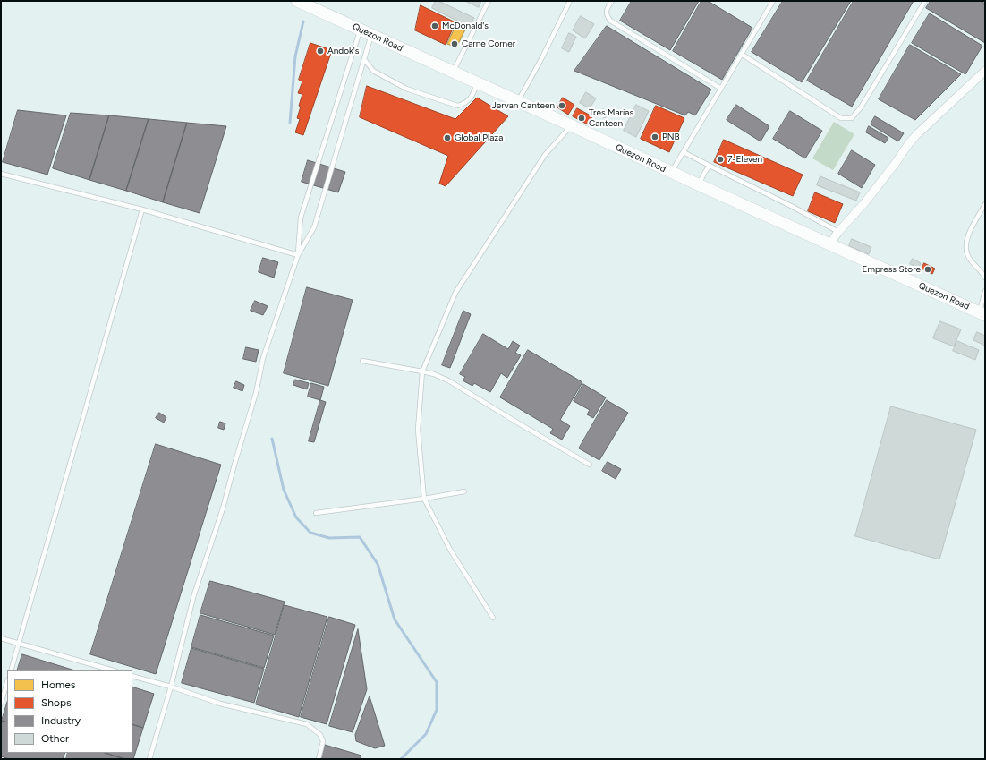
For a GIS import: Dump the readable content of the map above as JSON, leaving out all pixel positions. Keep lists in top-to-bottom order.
{
  "streets": {
    "main road": ["Quezon Road"]
  },
  "places": [
    "McDonald's",
    "Carne Corner",
    "Andok's",
    "Jervan Canteen",
    "Tres Marias Canteen",
    "PNB",
    "Global Plaza",
    "7-Eleven",
    "Empress Store"
  ],
  "legend": [
    "Homes",
    "Shops",
    "Industry",
    "Other"
  ]
}
